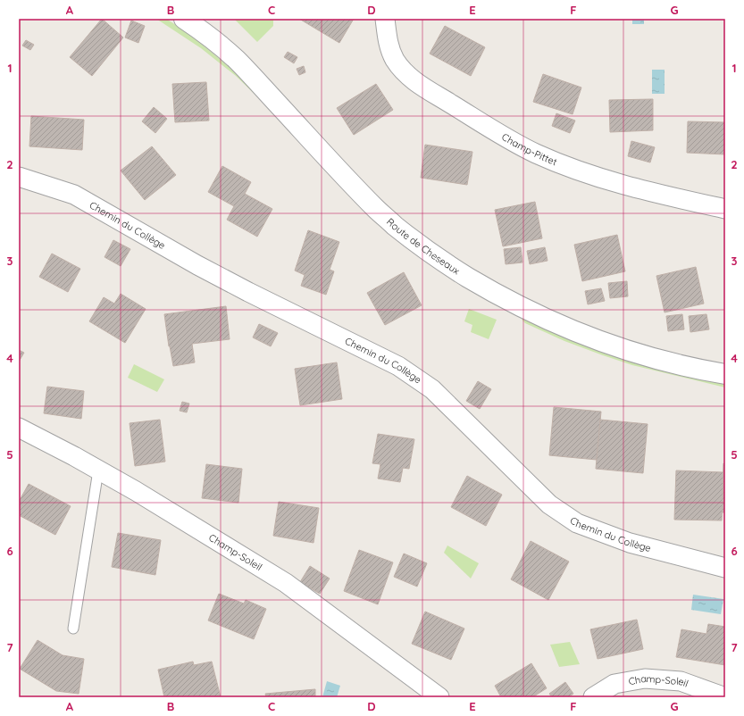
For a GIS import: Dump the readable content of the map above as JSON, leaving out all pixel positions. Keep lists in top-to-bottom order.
{
  "streets": {
    "street": [
      "Champ-Pittet",
      "Chemin du Collège",
      "Route de Cheseaux",
      "Champ-Soleil"
    ]
  },
  "grid": {
    "columns": [
      "A",
      "B",
      "C",
      "D",
      "E",
      "F",
      "G"
    ],
    "rows": [
      "1",
      "2",
      "3",
      "4",
      "5",
      "6",
      "7"
    ]
  }
}
